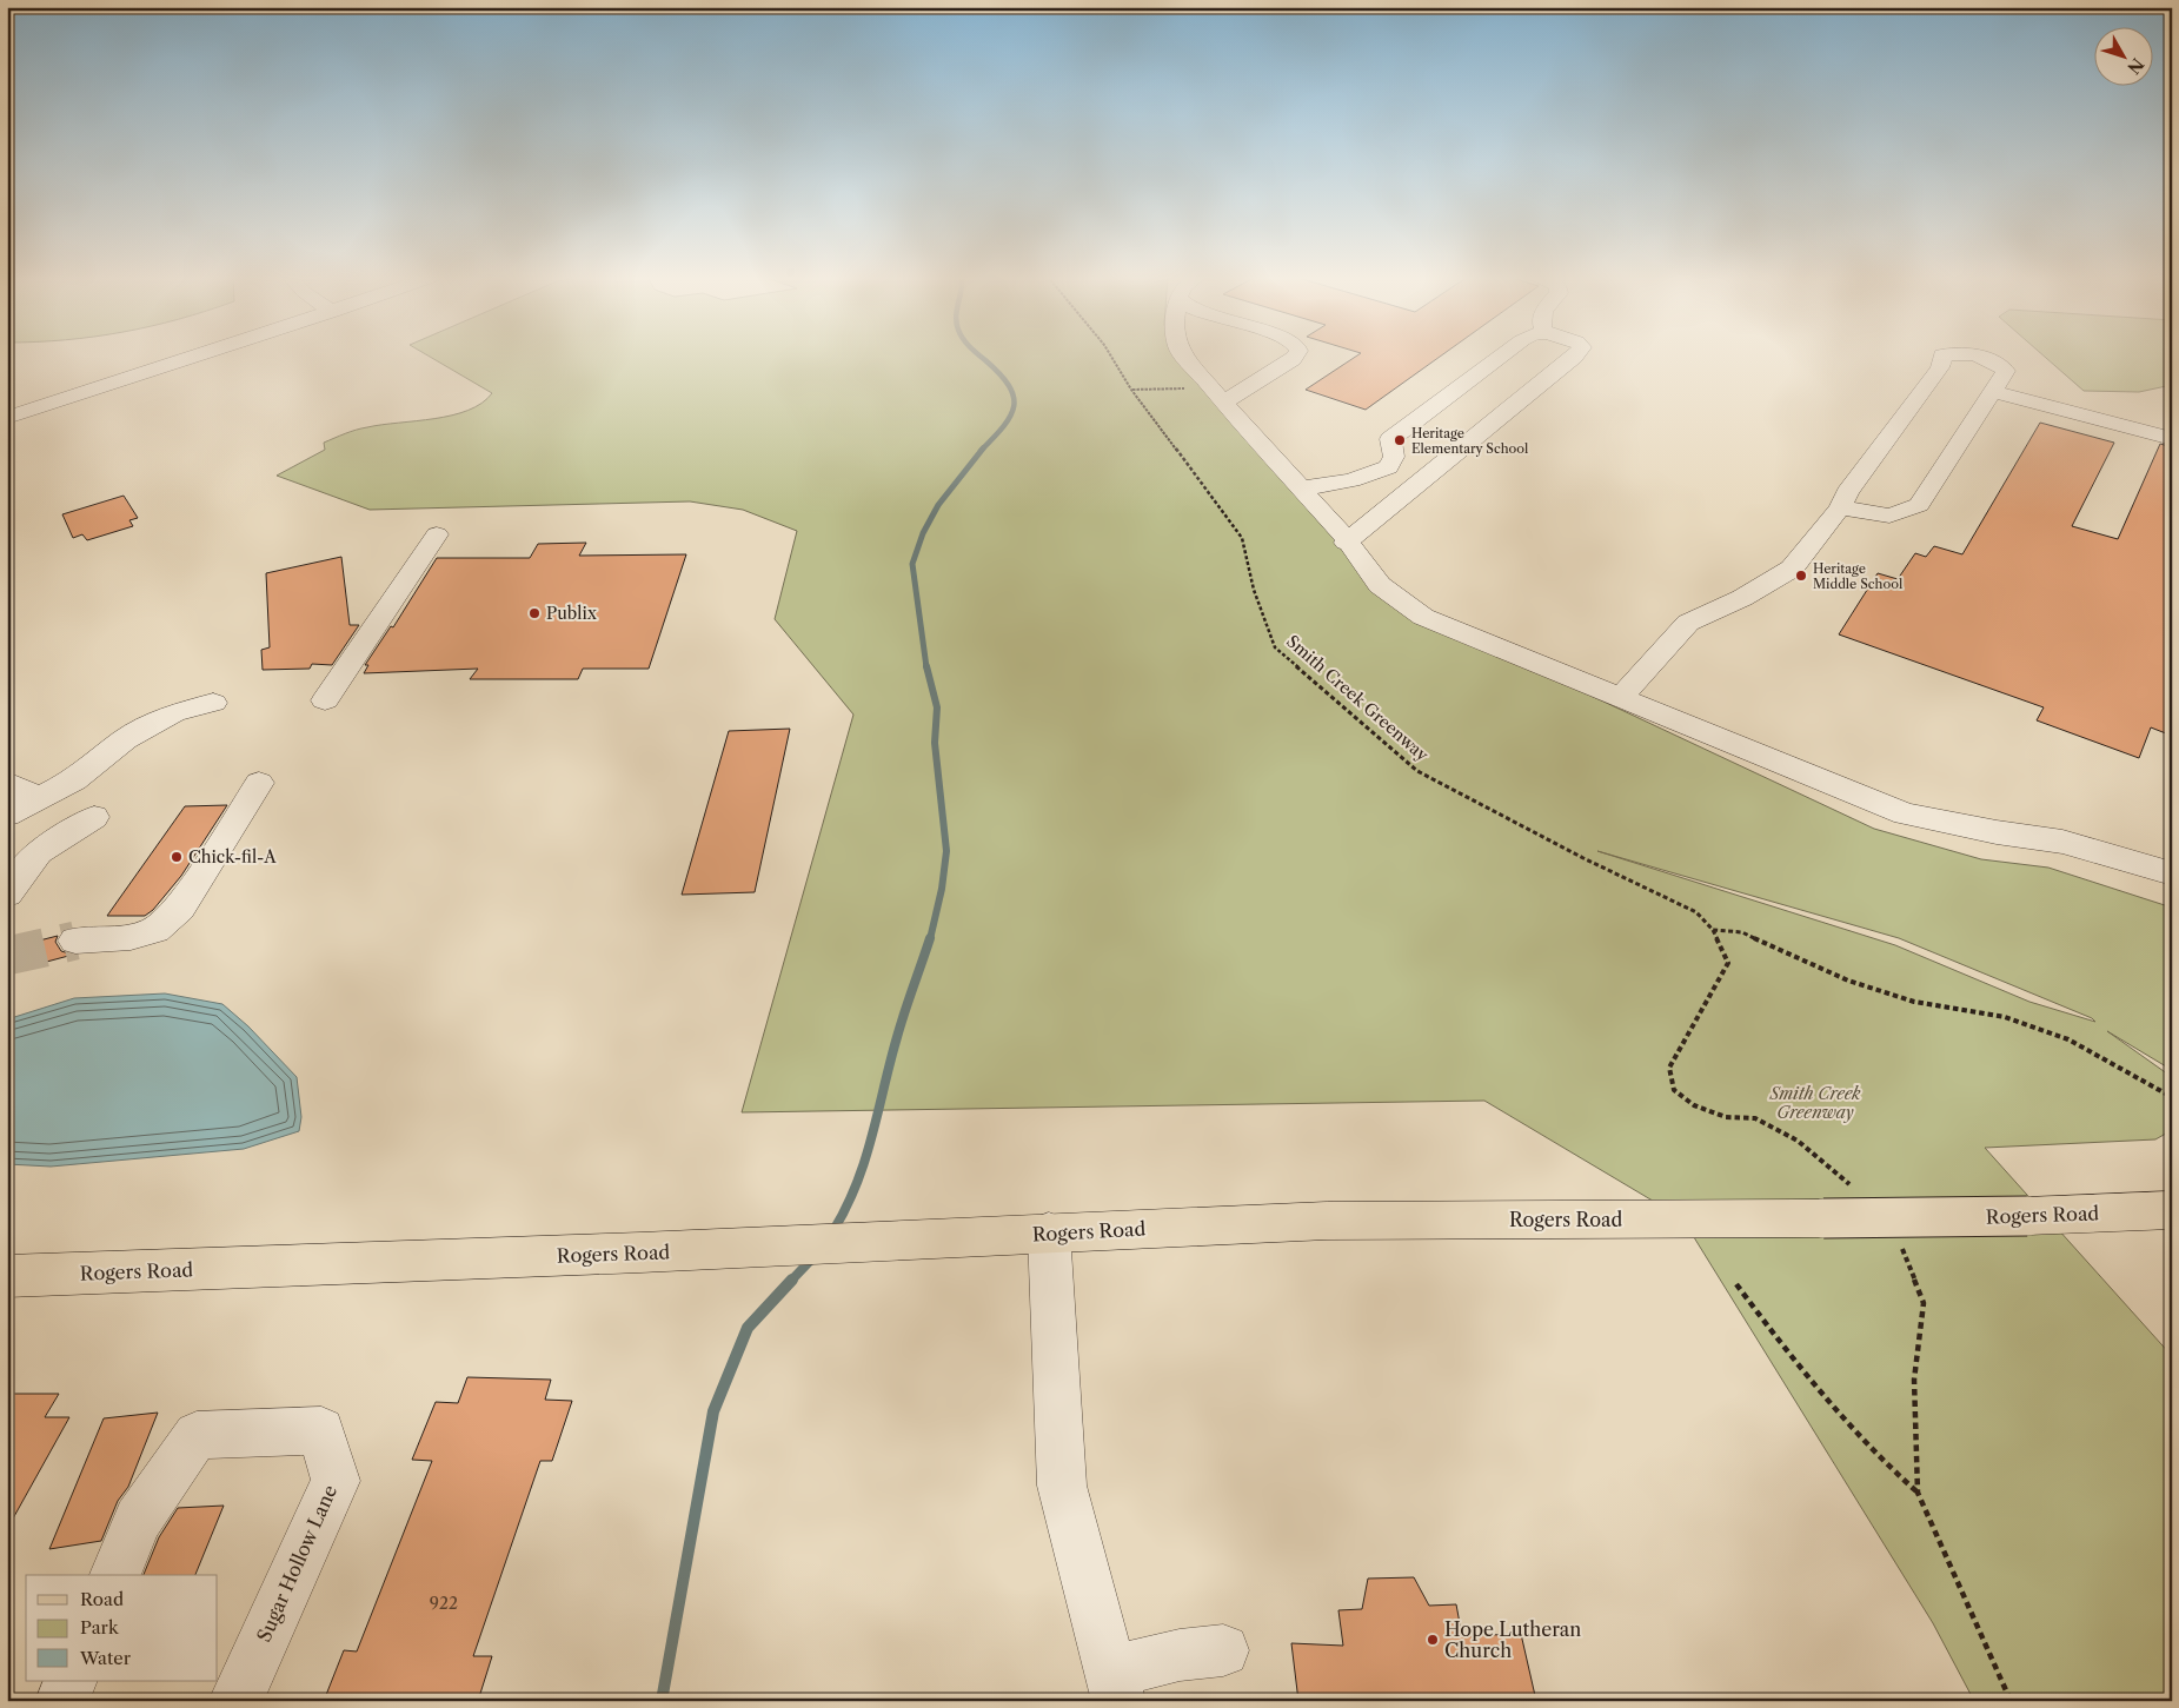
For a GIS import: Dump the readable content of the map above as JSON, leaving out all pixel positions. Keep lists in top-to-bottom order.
{
  "streets": {
    "main road": ["Rogers Road"],
    "street": ["Sugar Hollow Lane"],
    "path": ["Smith Creek Greenway"]
  },
  "parks": ["Smith Creek Greenway"],
  "places": [
    "Heritage Elementary School",
    "Heritage Middle School",
    "Publix",
    "Chick-fil-A",
    "Hope Lutheran Church"
  ],
  "house_numbers": ["922"],
  "legend": ["Road", "Park", "Water"],
  "north": "bottom right"
}
